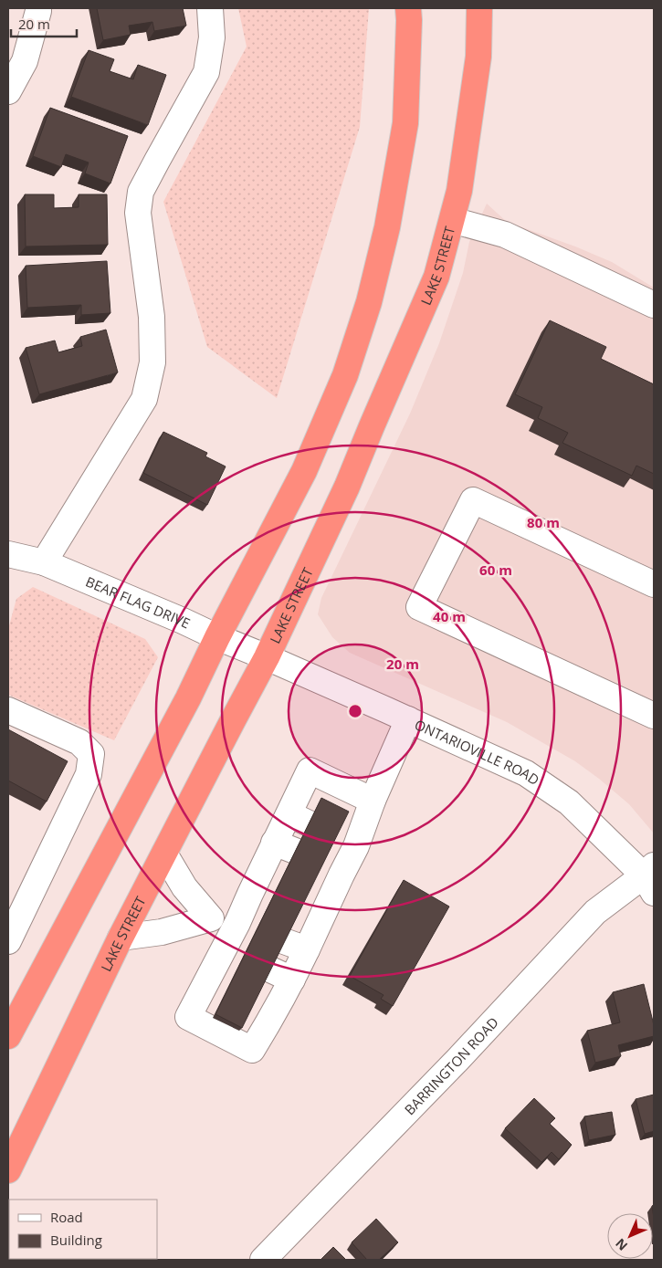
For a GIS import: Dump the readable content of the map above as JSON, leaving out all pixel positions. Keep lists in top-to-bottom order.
{
  "streets": {
    "highway": ["LAKE STREET"],
    "street": ["BEAR FLAG DRIVE", "ONTARIOVILLE ROAD", "BARRINGTON ROAD"]
  },
  "crossings": [
    ["LAKE STREET", "BEAR FLAG DRIVE"],
    ["LAKE STREET", "ONTARIOVILLE ROAD"],
    ["BEAR FLAG DRIVE", "ONTARIOVILLE ROAD"],
    ["ONTARIOVILLE ROAD", "BARRINGTON ROAD"]
  ],
  "legend": ["Road", "Building"],
  "scale_bar": "20 m",
  "north": "bottom left",
  "rings": [
    "80 m",
    "60 m",
    "40 m",
    "20 m"
  ]
}
